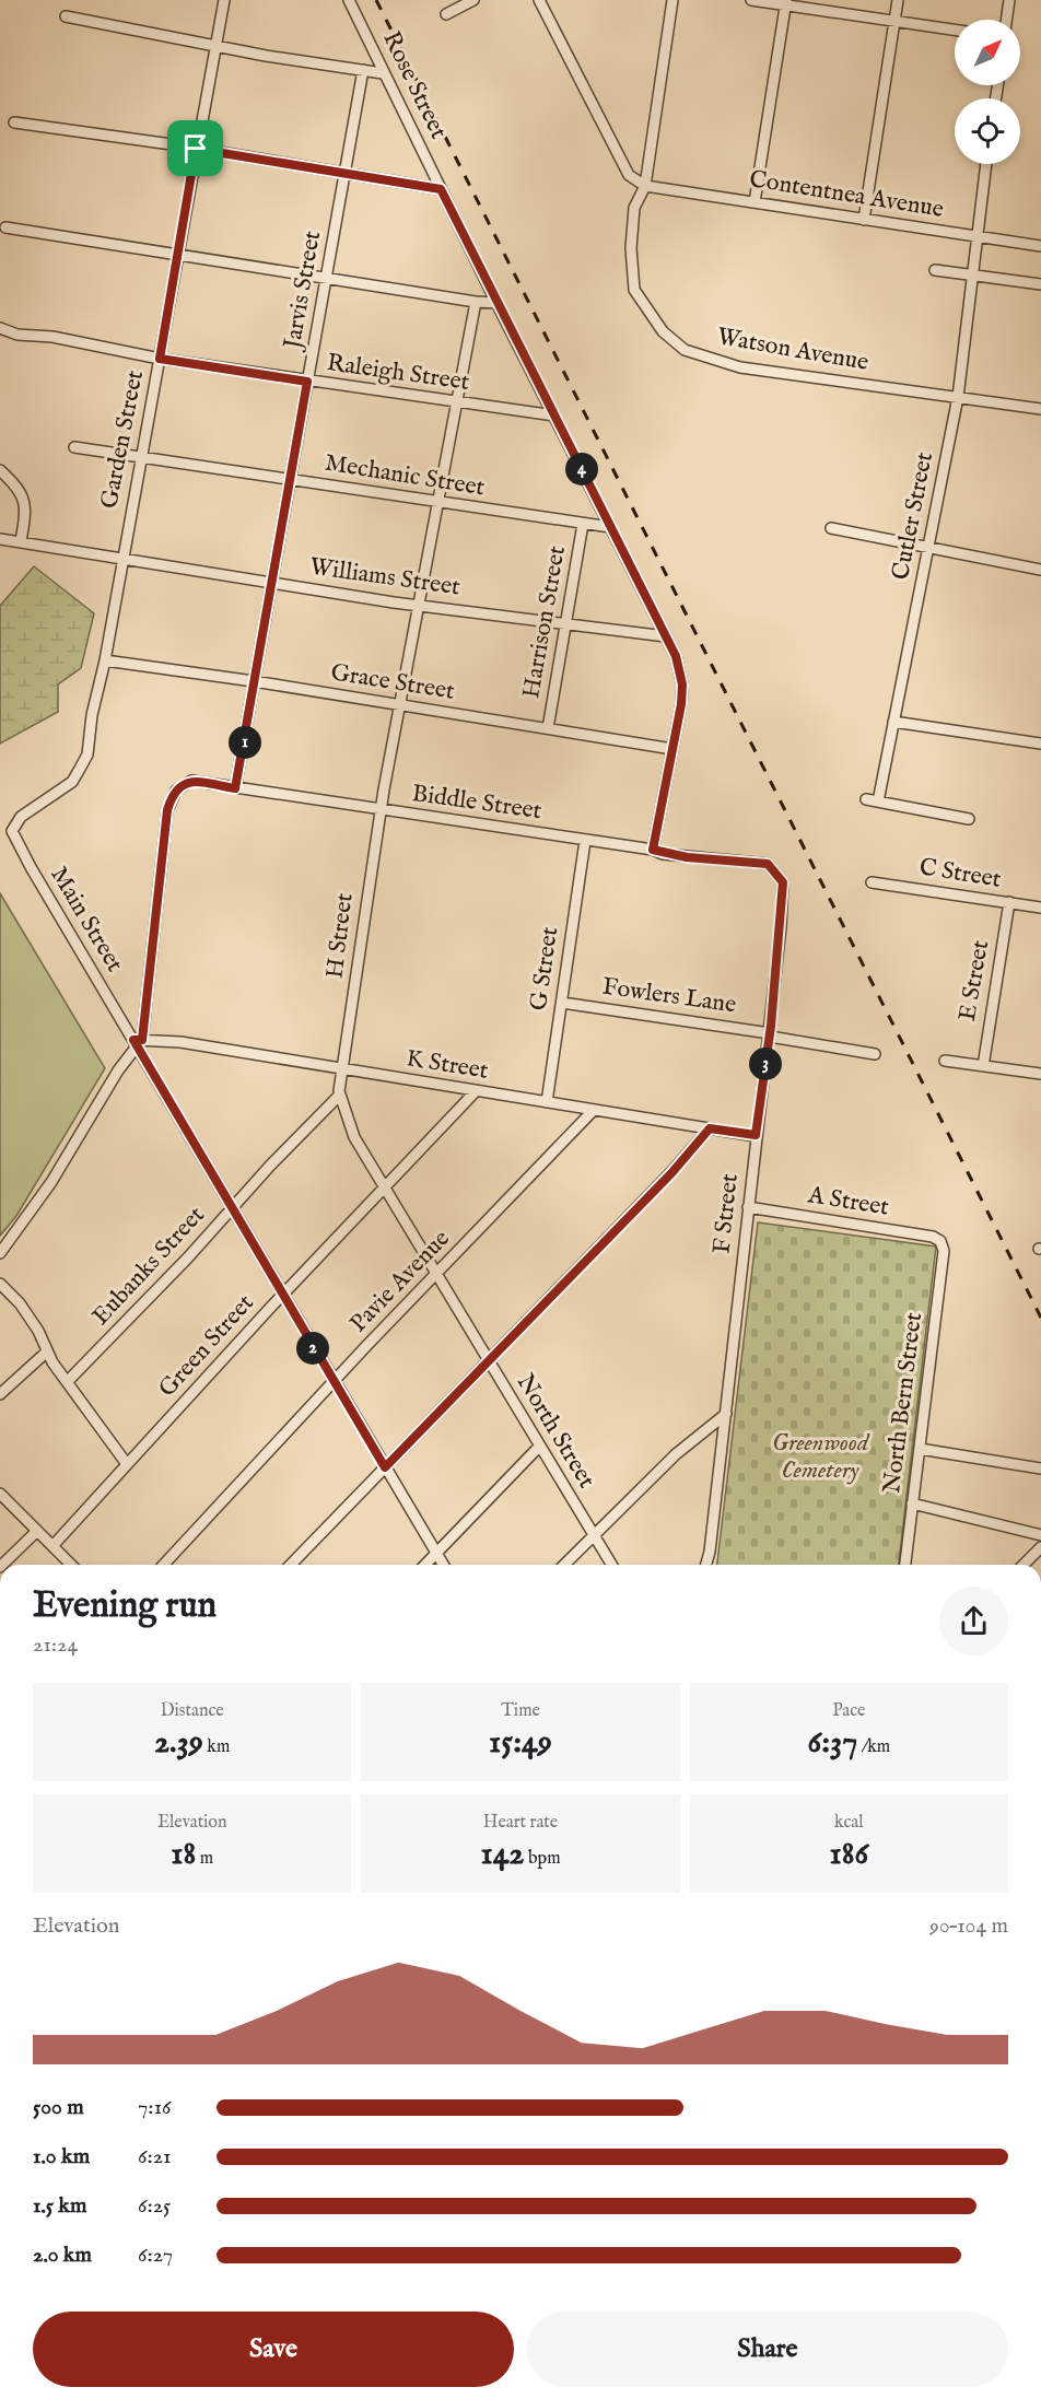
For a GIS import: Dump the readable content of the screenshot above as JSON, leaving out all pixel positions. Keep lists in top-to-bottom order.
{
  "streets": {
    "street": [
      "Rose Street",
      "Contentnea Avenue",
      "Jarvis Street",
      "Watson Avenue",
      "Raleigh Street",
      "Garden Street",
      "Mechanic Street",
      "Cutler Street",
      "Williams Street",
      "Harrison Street",
      "Grace Street",
      "Biddle Street",
      "C Street",
      "Main Street",
      "H Street",
      "G Street",
      "E Street",
      "Fowlers Lane",
      "K Street",
      "A Street",
      "F Street",
      "Eubanks Street",
      "Pavie Avenue",
      "Green Street",
      "North Bern Street",
      "North Street"
    ]
  },
  "crossings": [
    ["Rose Street", "Raleigh Street"],
    ["Rose Street", "Mechanic Street"],
    ["Rose Street", "Williams Street"],
    ["Rose Street", "Grace Street"],
    ["Rose Street", "Biddle Street"],
    ["Contentnea Avenue", "Watson Avenue"],
    ["Contentnea Avenue", "Cutler Street"],
    ["Jarvis Street", "Raleigh Street"],
    ["Jarvis Street", "Mechanic Street"],
    ["Jarvis Street", "Williams Street"],
    ["Jarvis Street", "Grace Street"],
    ["Jarvis Street", "Biddle Street"],
    ["Watson Avenue", "Cutler Street"],
    ["Raleigh Street", "Garden Street"],
    ["Raleigh Street", "H Street"],
    ["Garden Street", "Mechanic Street"],
    ["Garden Street", "Williams Street"],
    ["Garden Street", "Grace Street"],
    ["Garden Street", "Main Street"],
    ["Mechanic Street", "Harrison Street"],
    ["Mechanic Street", "H Street"],
    ["Williams Street", "Harrison Street"],
    ["Williams Street", "H Street"],
    ["Harrison Street", "Grace Street"],
    ["Grace Street", "H Street"],
    ["Biddle Street", "Main Street"],
    ["Biddle Street", "H Street"],
    ["Biddle Street", "G Street"],
    ["Biddle Street", "K Street"],
    ["Biddle Street", "F Street"],
    ["C Street", "E Street"],
    ["Main Street", "K Street"],
    ["Main Street", "Eubanks Street"],
    ["Main Street", "Pavie Avenue"],
    ["Main Street", "Green Street"],
    ["H Street", "K Street"],
    ["H Street", "North Street"],
    ["G Street", "Fowlers Lane"],
    ["G Street", "K Street"],
    ["Fowlers Lane", "F Street"],
    ["K Street", "F Street"],
    ["K Street", "Pavie Avenue"],
    ["K Street", "Green Street"],
    ["K Street", "North Street"],
    ["A Street", "F Street"],
    ["A Street", "North Bern Street"],
    ["Eubanks Street", "North Street"],
    ["Pavie Avenue", "North Street"],
    ["Green Street", "North Street"]
  ],
  "parks": ["Greenwood Cemetery"],
  "north": "top right",
  "page": {
    "pins": [
      "4",
      "1",
      "3",
      "2"
    ],
    "heading": ["Evening run", "21:24"],
    "stats": [
      ["Distance", "2.39 km"],
      ["Time", "15:49"],
      ["Pace", "6:37 /km"],
      ["Elevation", "18 m"],
      ["Heart rate", "142 bpm"],
      ["kcal", "186"]
    ],
    "chart": ["Elevation", "90–104 m"],
    "list": [
      {
        "name": "500 m",
        "note": "7:16"
      },
      {
        "name": "1.0 km",
        "note": "6:21"
      },
      {
        "name": "1.5 km",
        "note": "6:25"
      },
      {
        "name": "2.0 km",
        "note": "6:27"
      }
    ],
    "buttons": ["Save", "Share"]
  }
}
